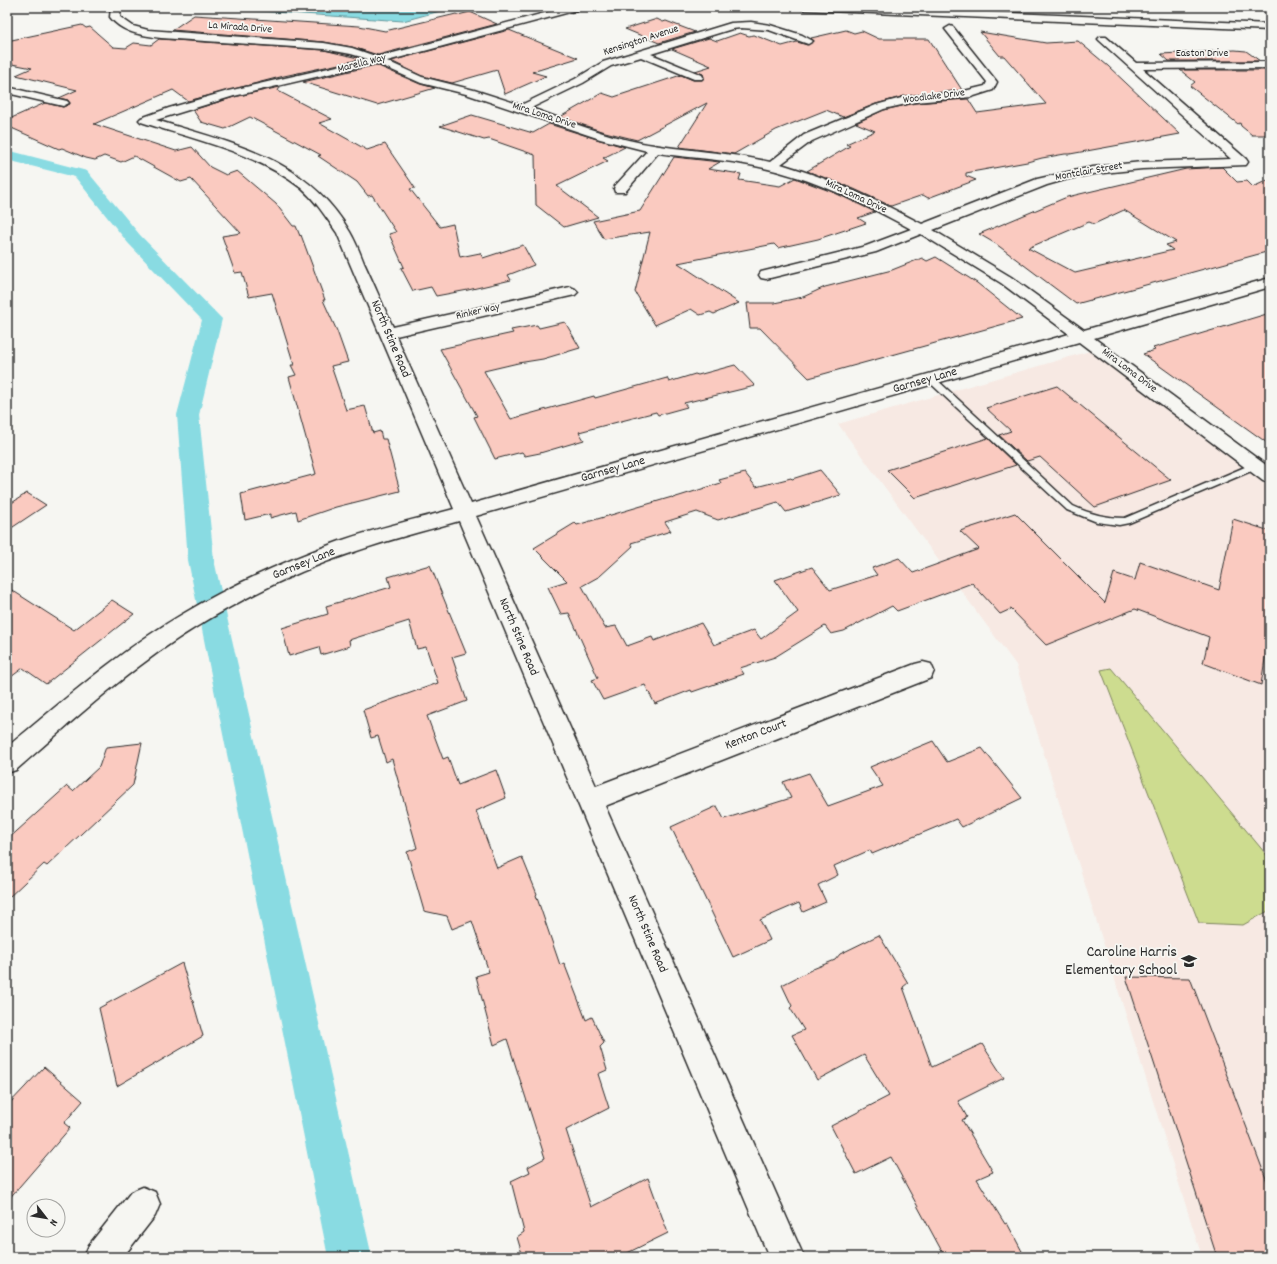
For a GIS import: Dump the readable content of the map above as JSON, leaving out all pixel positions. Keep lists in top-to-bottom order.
{
  "streets": {
    "main road": [
      "La Mirada Drive",
      "Kensington Avenue",
      "Easton Drive",
      "Marella Way",
      "Woodlake Drive",
      "Mira Loma Drive",
      "Montclair Street",
      "Rinker Way",
      "North Stine Road",
      "Garnsey Lane",
      "Kenton Court"
    ]
  },
  "crossings": [
    ["La Mirada Drive", "Marella Way"],
    ["La Mirada Drive", "Mira Loma Drive"],
    ["Kensington Avenue", "Mira Loma Drive"],
    ["Easton Drive", "Montclair Street"],
    ["Marella Way", "Mira Loma Drive"],
    ["Marella Way", "North Stine Road"],
    ["Woodlake Drive", "Mira Loma Drive"],
    ["Mira Loma Drive", "Montclair Street"],
    ["Mira Loma Drive", "Garnsey Lane"],
    ["Rinker Way", "North Stine Road"],
    ["North Stine Road", "Garnsey Lane"],
    ["North Stine Road", "Kenton Court"]
  ],
  "places": {
    "school or university": ["Caroline Harris Elementary School"]
  },
  "north": "bottom right"
}
